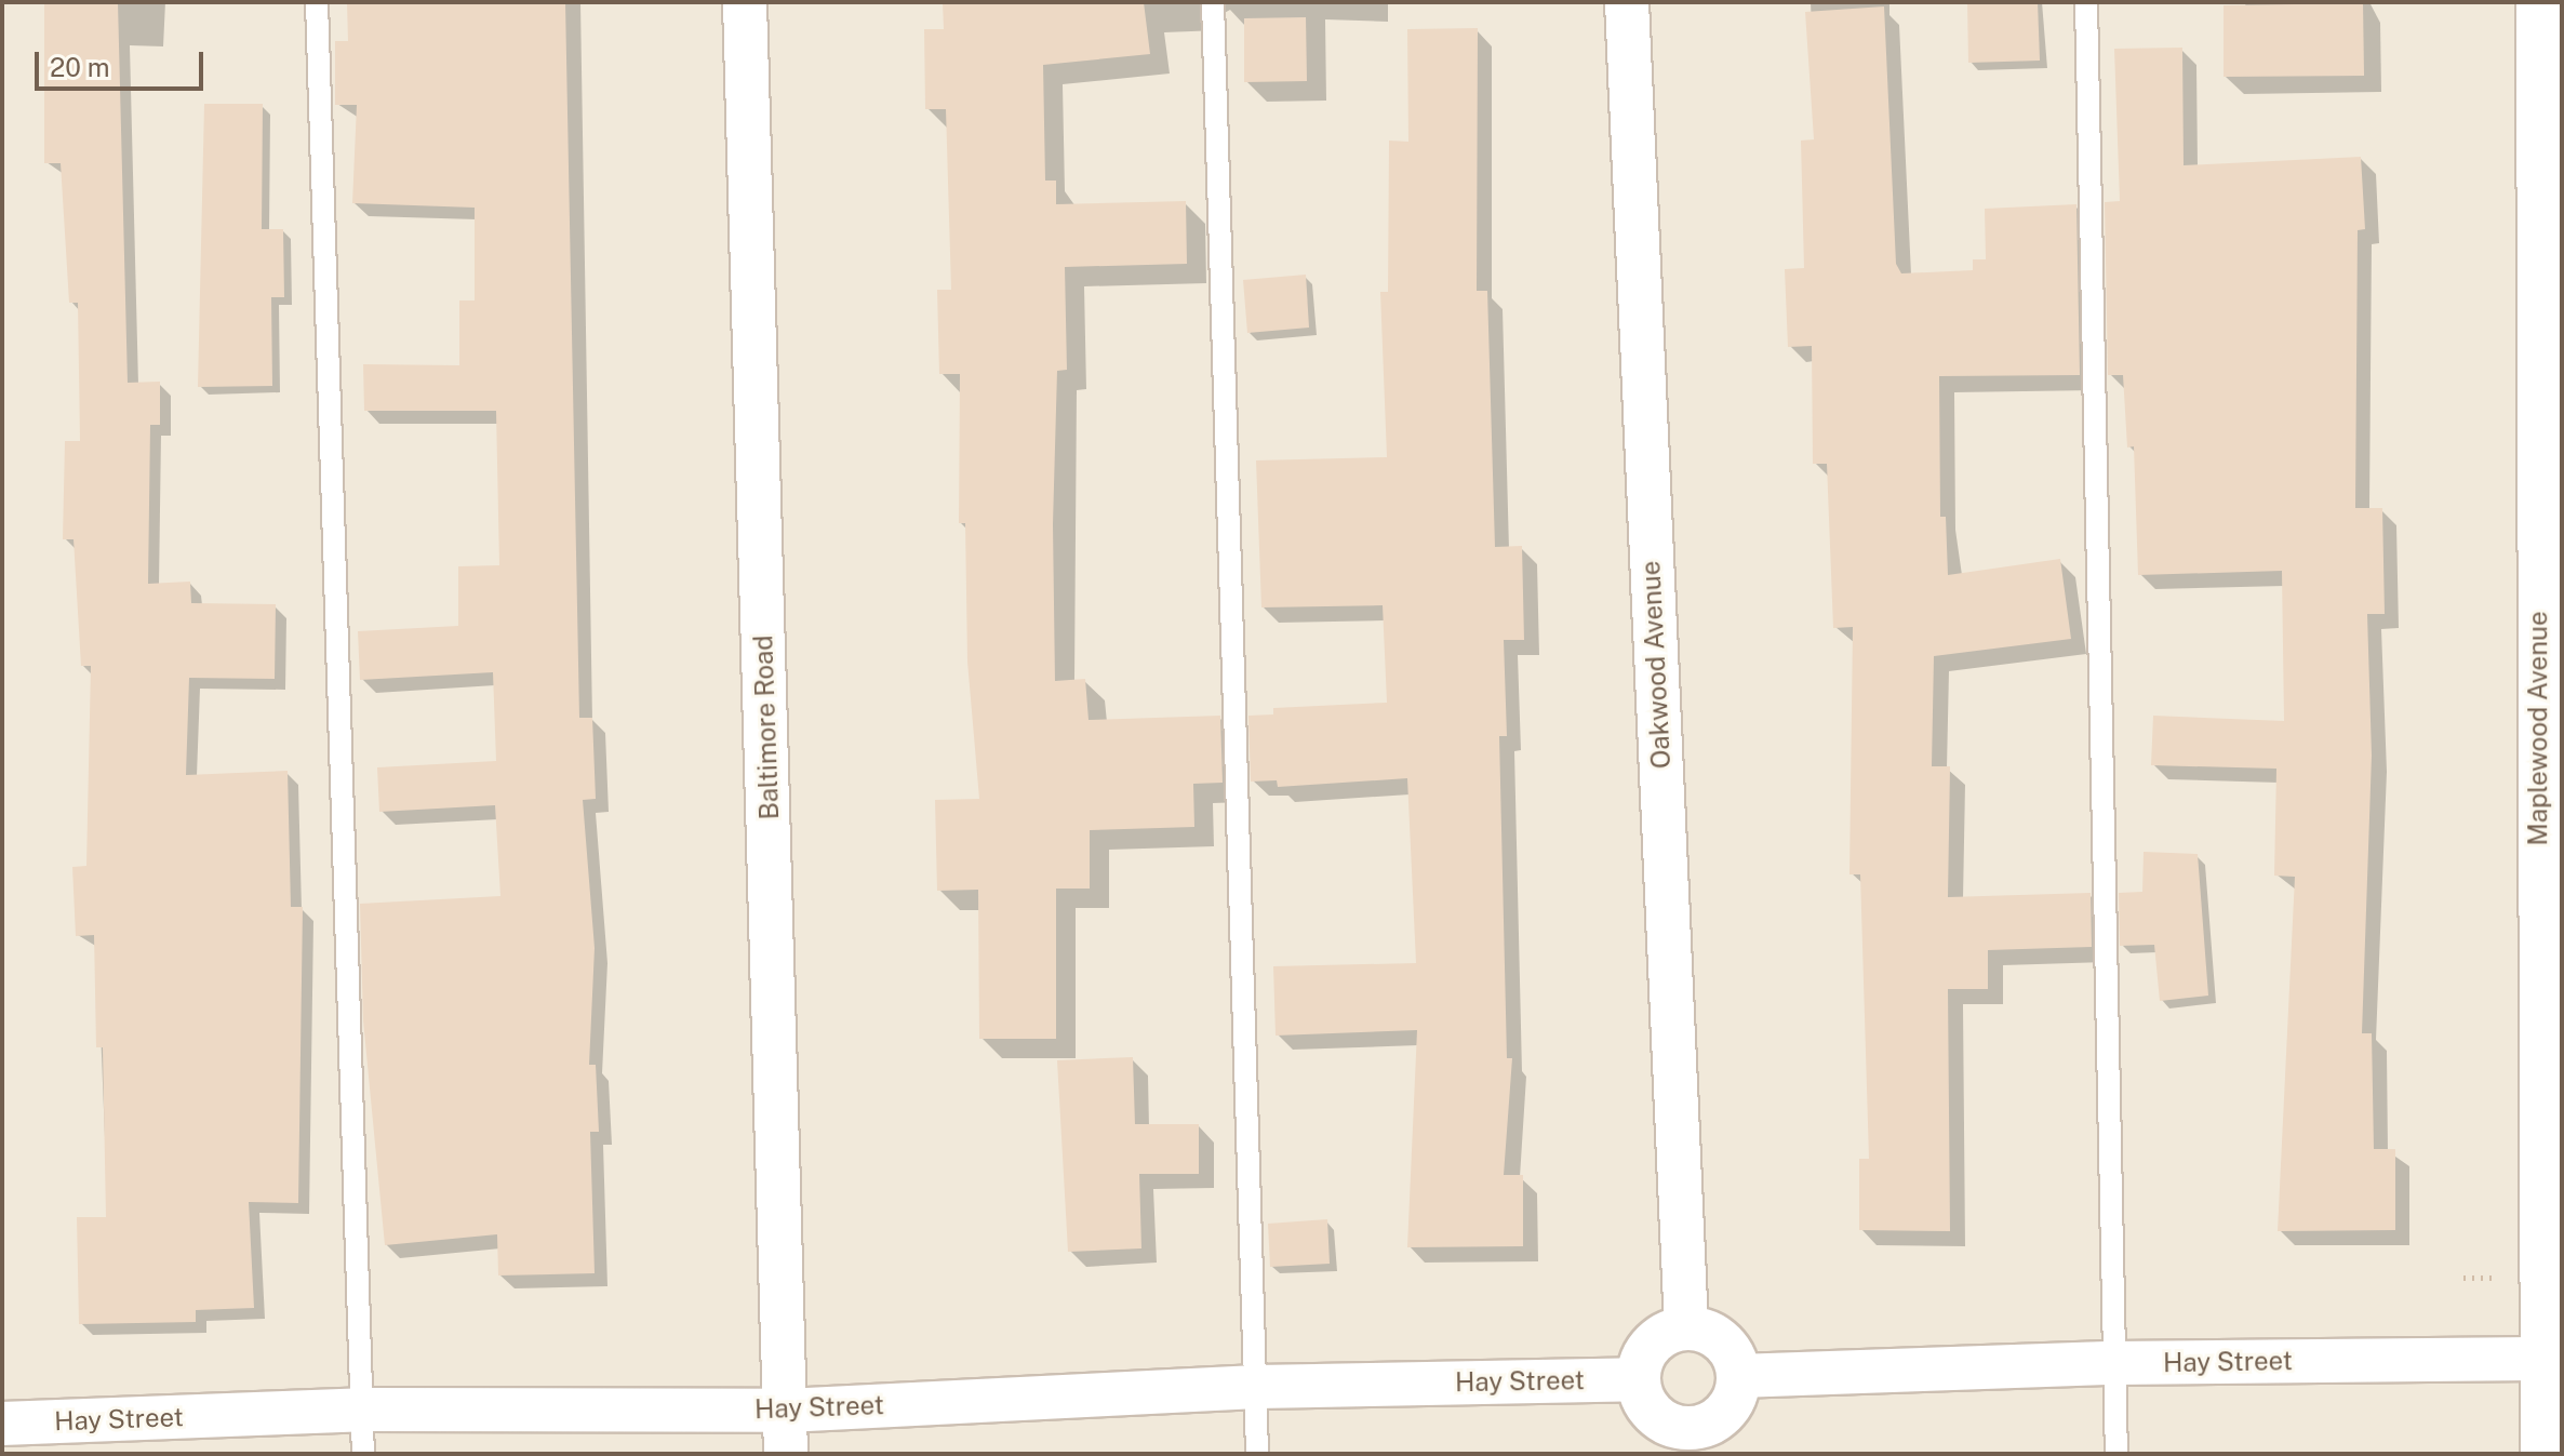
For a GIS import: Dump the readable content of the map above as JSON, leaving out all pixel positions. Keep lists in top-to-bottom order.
{
  "streets": {
    "street": [
      "Oakwood Avenue",
      "Baltimore Road",
      "Maplewood Avenue",
      "Hay Street"
    ]
  },
  "crossings": [
    ["Oakwood Avenue", "Hay Street"],
    ["Baltimore Road", "Hay Street"],
    ["Maplewood Avenue", "Hay Street"]
  ],
  "scale_bar": "20 m"
}
